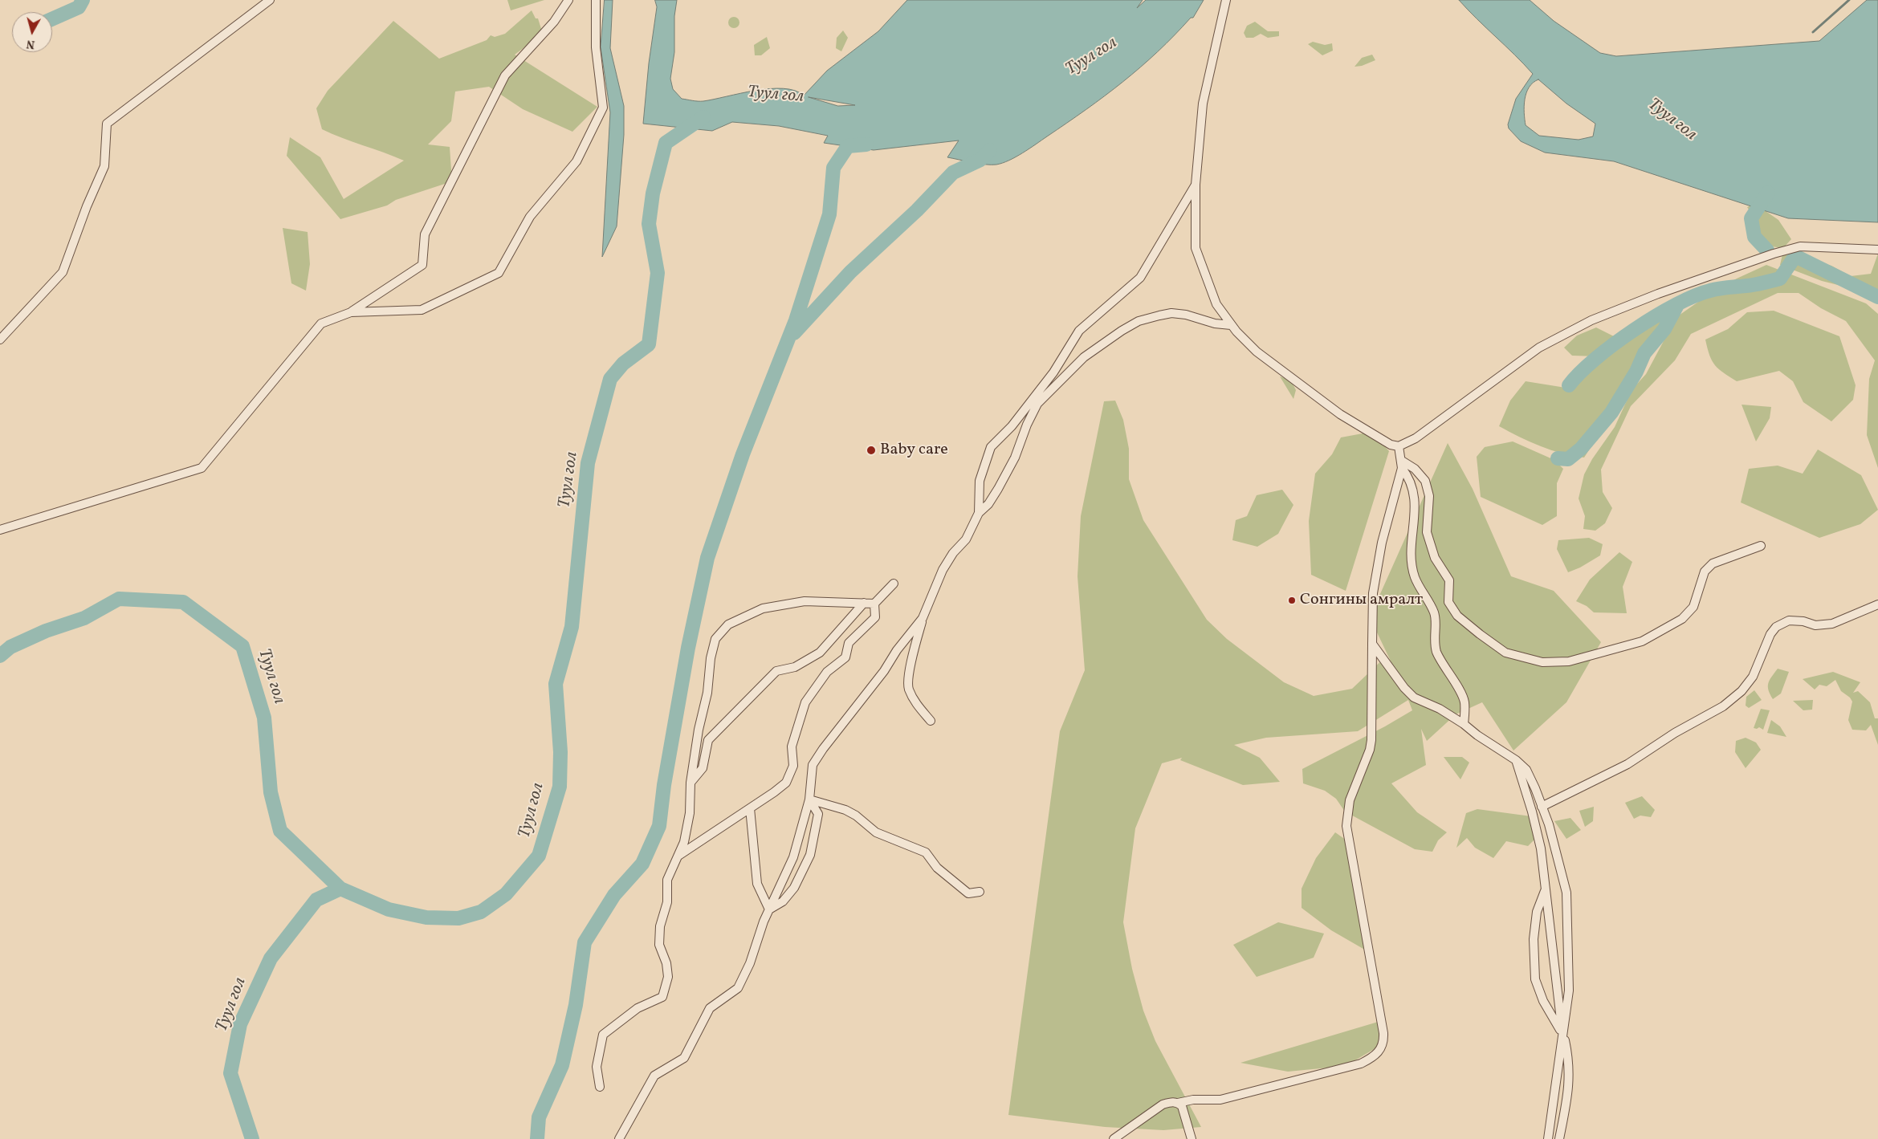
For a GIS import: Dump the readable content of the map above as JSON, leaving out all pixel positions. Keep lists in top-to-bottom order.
{
  "water": ["Туул гол"],
  "places": ["Baby care", "Сонгины амралт"],
  "north": "bottom"
}
